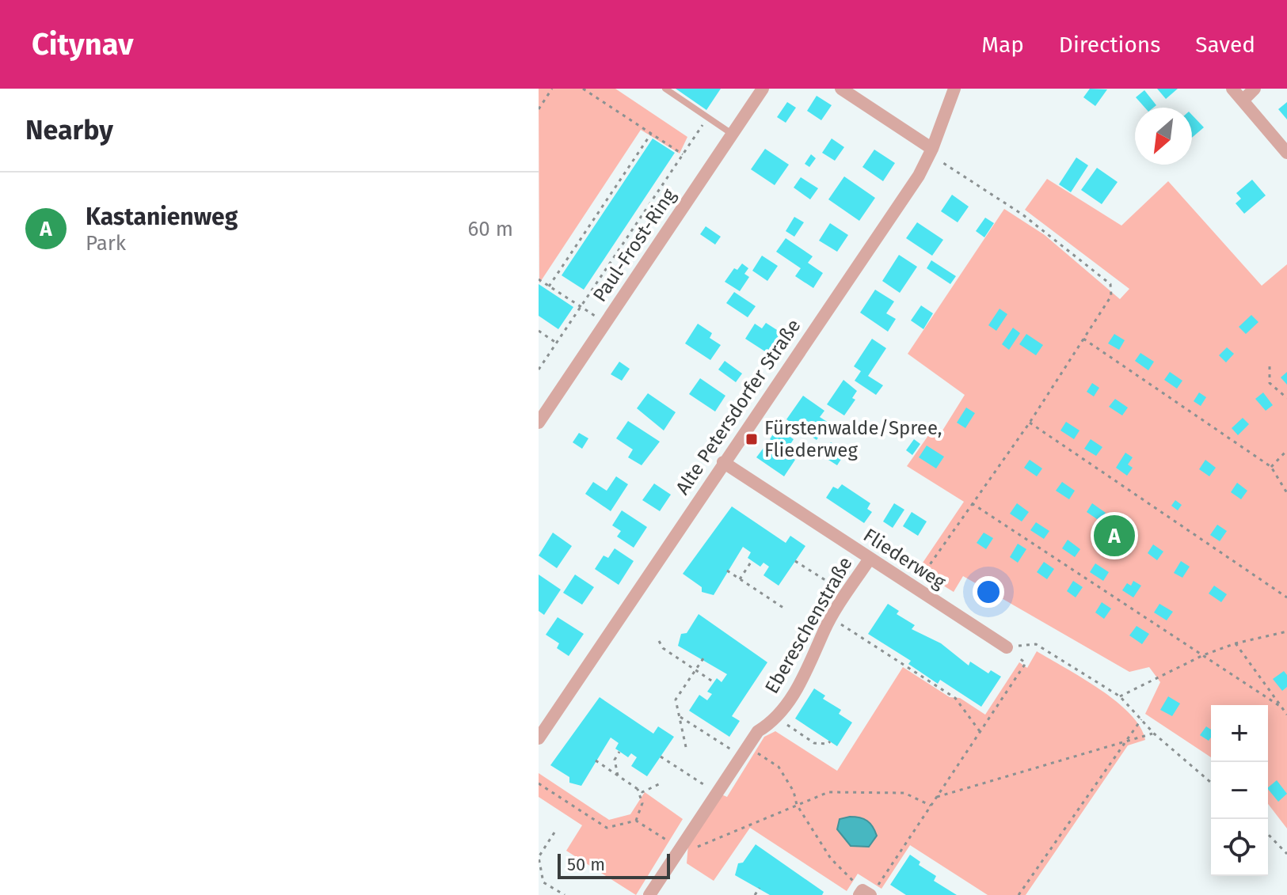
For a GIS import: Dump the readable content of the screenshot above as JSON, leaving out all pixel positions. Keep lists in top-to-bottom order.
{
  "streets": {
    "street": [
      "Paul-Frost-Ring",
      "Alte Petersdorfer Straße",
      "Fliederweg",
      "Ebereschenstraße"
    ]
  },
  "crossings": [
    ["Alte Petersdorfer Straße", "Fliederweg"],
    ["Fliederweg", "Ebereschenstraße"]
  ],
  "places": {
    "transit": ["Fürstenwalde/Spree, Fliederweg"]
  },
  "scale_bar": "50 m",
  "north": "bottom left",
  "page": {
    "header": "Citynav",
    "nav": ["Map", "Directions", "Saved"],
    "heading": "Nearby",
    "list": [
      {
        "mark": "A",
        "name": "Kastanienweg",
        "note": "Park",
        "value": "60 m"
      }
    ],
    "pins": "A",
    "map_buttons": ["+", "−"],
    "scale": "50 m"
  }
}
